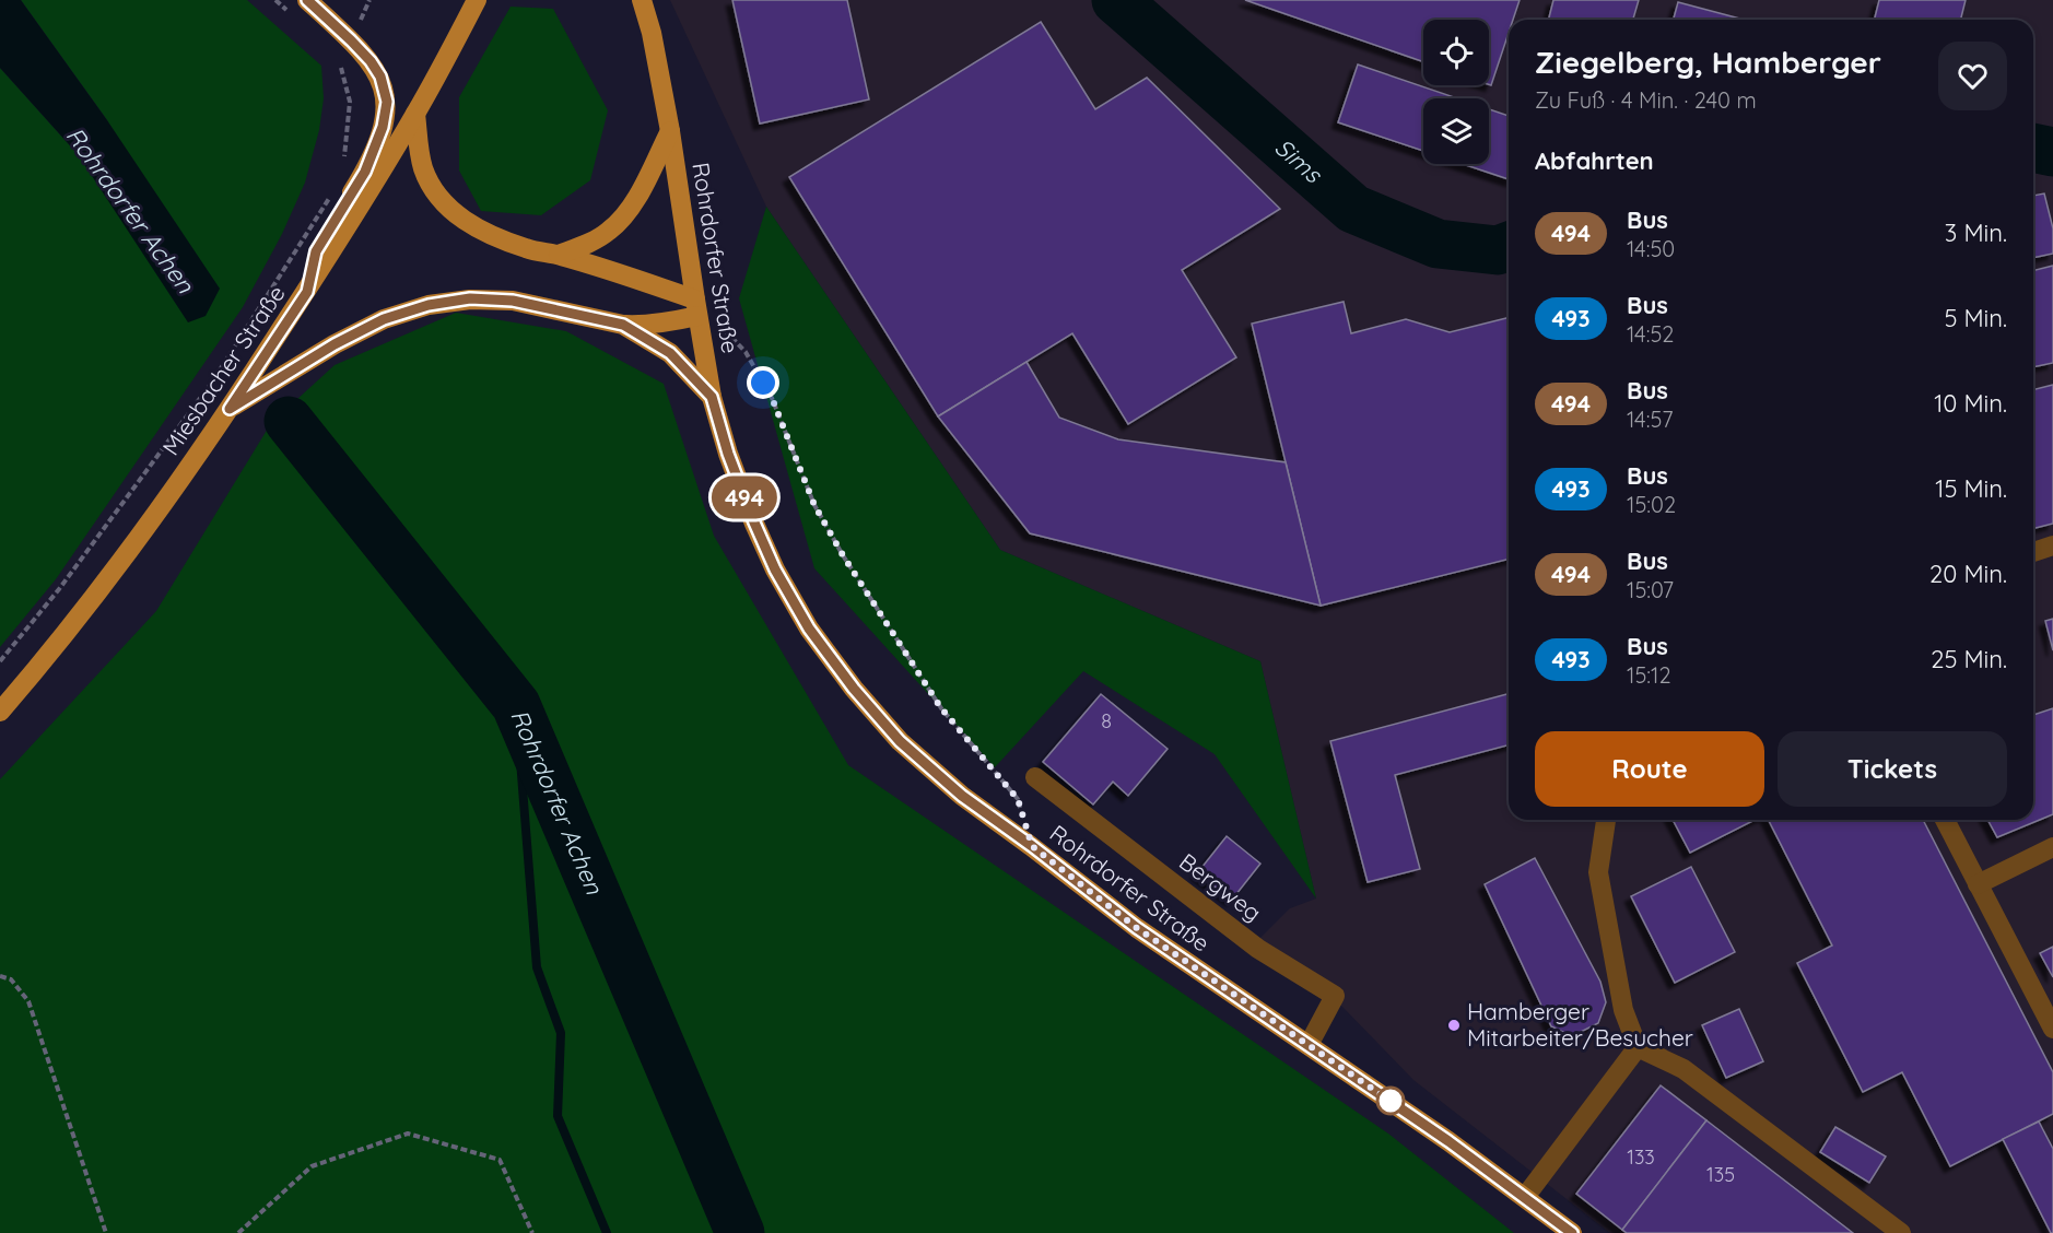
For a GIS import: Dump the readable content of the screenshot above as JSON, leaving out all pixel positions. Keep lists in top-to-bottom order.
{
  "streets": {
    "main road": ["Rohrdorfer Straße", "Miesbacher Straße"],
    "street": ["Bergweg"]
  },
  "crossings": [
    ["Rohrdorfer Straße", "Bergweg"]
  ],
  "water": ["Sims", "Rohrdorfer Achen"],
  "places": ["Hamberger Mitarbeiter/Besucher"],
  "lines": ["bus line 494"],
  "house_numbers": ["8", "133", "135"],
  "page": {
    "on_map": "494",
    "heading": [
      ["Ziegelberg, Hamberger", "Zu Fuß · 4 Min. · 240 m"],
      "Abfahrten"
    ],
    "list": [
      {
        "mark": "494",
        "name": "Bus",
        "note": "14:50",
        "value": "3 Min."
      },
      {
        "mark": "493",
        "name": "Bus",
        "note": "14:52",
        "value": "5 Min."
      },
      {
        "mark": "494",
        "name": "Bus",
        "note": "14:57",
        "value": "10 Min."
      },
      {
        "mark": "493",
        "name": "Bus",
        "note": "15:02",
        "value": "15 Min."
      },
      {
        "mark": "494",
        "name": "Bus",
        "note": "15:07",
        "value": "20 Min."
      },
      {
        "mark": "493",
        "name": "Bus",
        "note": "15:12",
        "value": "25 Min."
      }
    ],
    "buttons": ["Route", "Tickets"]
  }
}
